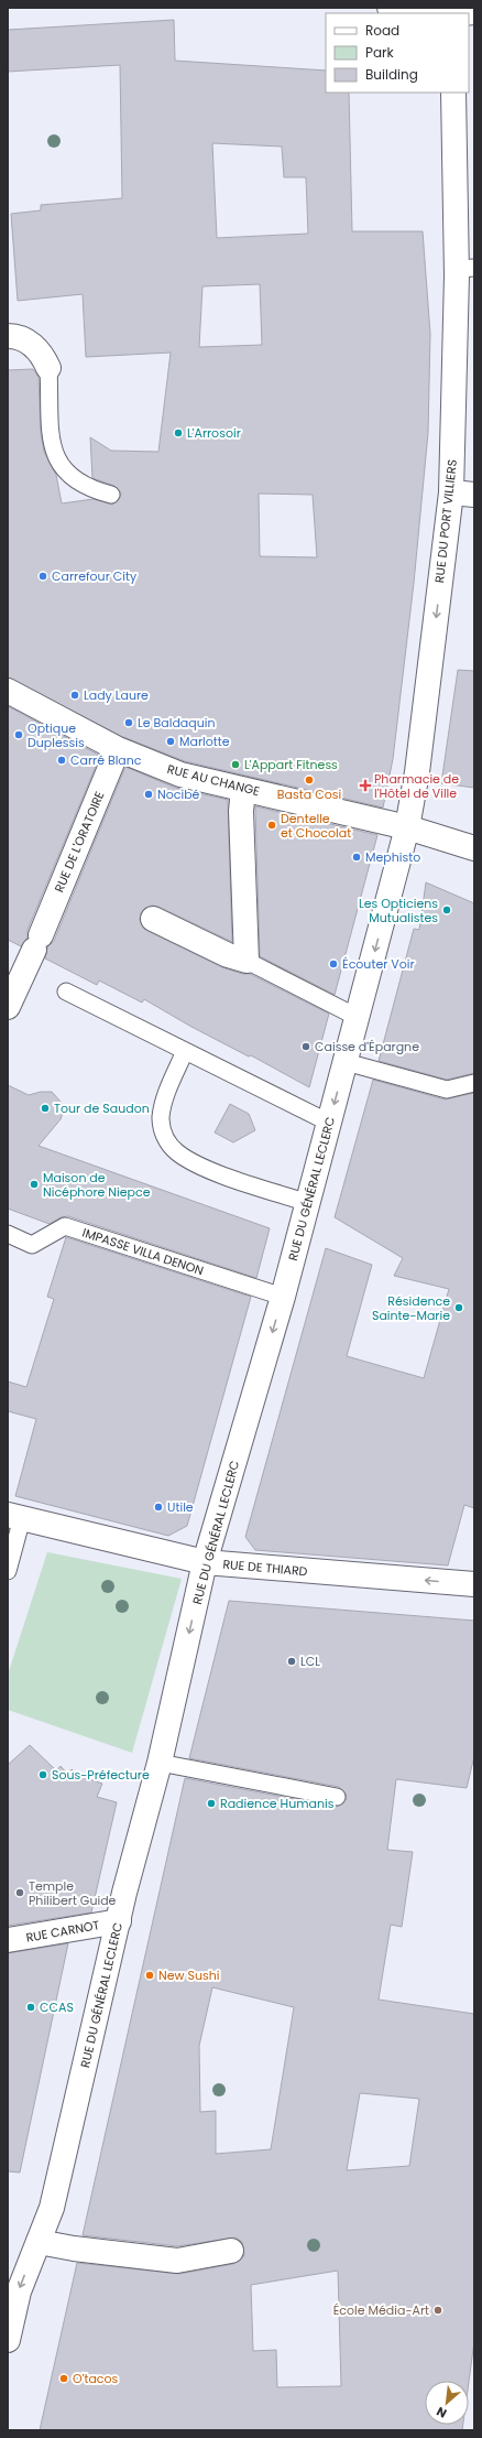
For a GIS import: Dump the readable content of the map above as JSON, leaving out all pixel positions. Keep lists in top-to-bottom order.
{
  "streets": {
    "main road": [
      "RUE DU PORT VILLIERS",
      "RUE AU CHANGE",
      "RUE DE L'ORATOIRE",
      "RUE DU GÉNÉRAL LECLERC",
      "RUE DE THIARD",
      "RUE CARNOT"
    ],
    "lane": ["IMPASSE VILLA DENON"]
  },
  "crossings": [
    ["RUE DU PORT VILLIERS", "RUE AU CHANGE"],
    ["RUE DU PORT VILLIERS", "RUE DU GÉNÉRAL LECLERC"],
    ["RUE AU CHANGE", "RUE DE L'ORATOIRE"],
    ["RUE AU CHANGE", "RUE DU GÉNÉRAL LECLERC"],
    ["RUE DU GÉNÉRAL LECLERC", "IMPASSE VILLA DENON"],
    ["RUE DU GÉNÉRAL LECLERC", "RUE DE THIARD"],
    ["RUE DU GÉNÉRAL LECLERC", "RUE CARNOT"]
  ],
  "one_way": ["RUE DU PORT VILLIERS", "RUE DU GÉNÉRAL LECLERC", "RUE DE THIARD"],
  "places": {
    "other": [
      "L'Arrosoir",
      "Carrefour City",
      "Lady Laure",
      "Le Baldaquin",
      "Optique Duplessis",
      "Marlotte",
      "Carré Blanc",
      "L'Appart Fitness",
      "Basta Cosi",
      "Nocibé",
      "Dentelle et Chocolat",
      "Mephisto",
      "Les Opticiens Mutualistes",
      "Écouter Voir",
      "Caisse d'Épargne",
      "Tour de Saudon",
      "Maison de Nicéphore Niepce",
      "Résidence Sainte-Marie",
      "Utile",
      "LCL",
      "Sous-Préfecture",
      "Radience Humanis",
      "Temple Philibert Guide",
      "New Sushi",
      "CCAS",
      "École Média-Art",
      "O'tacos"
    ],
    "health": ["Pharmacie de l'Hôtel de Ville"]
  },
  "legend": ["Road", "Park", "Building"],
  "north": "bottom left"
}
